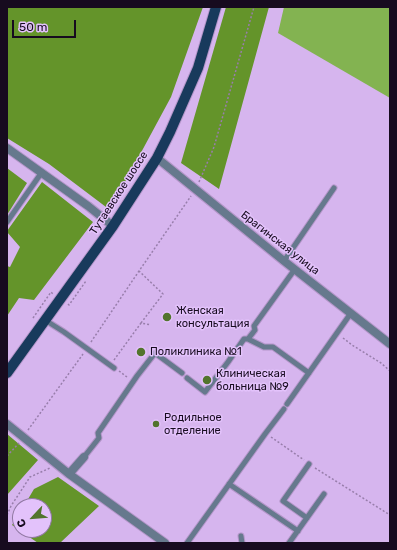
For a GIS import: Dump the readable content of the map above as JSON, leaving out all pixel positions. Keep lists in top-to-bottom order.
{
  "streets": {
    "main road": ["Тутаевское шоссе"],
    "street": ["Брагинская улица"]
  },
  "crossings": [
    ["Тутаевское шоссе", "Брагинская улица"]
  ],
  "places": [
    "Женская консультация",
    "Поликлиника №1",
    "Клиническая больница №9",
    "Родильное отделение"
  ],
  "scale_bar": "50 m",
  "north": "bottom left"
}
